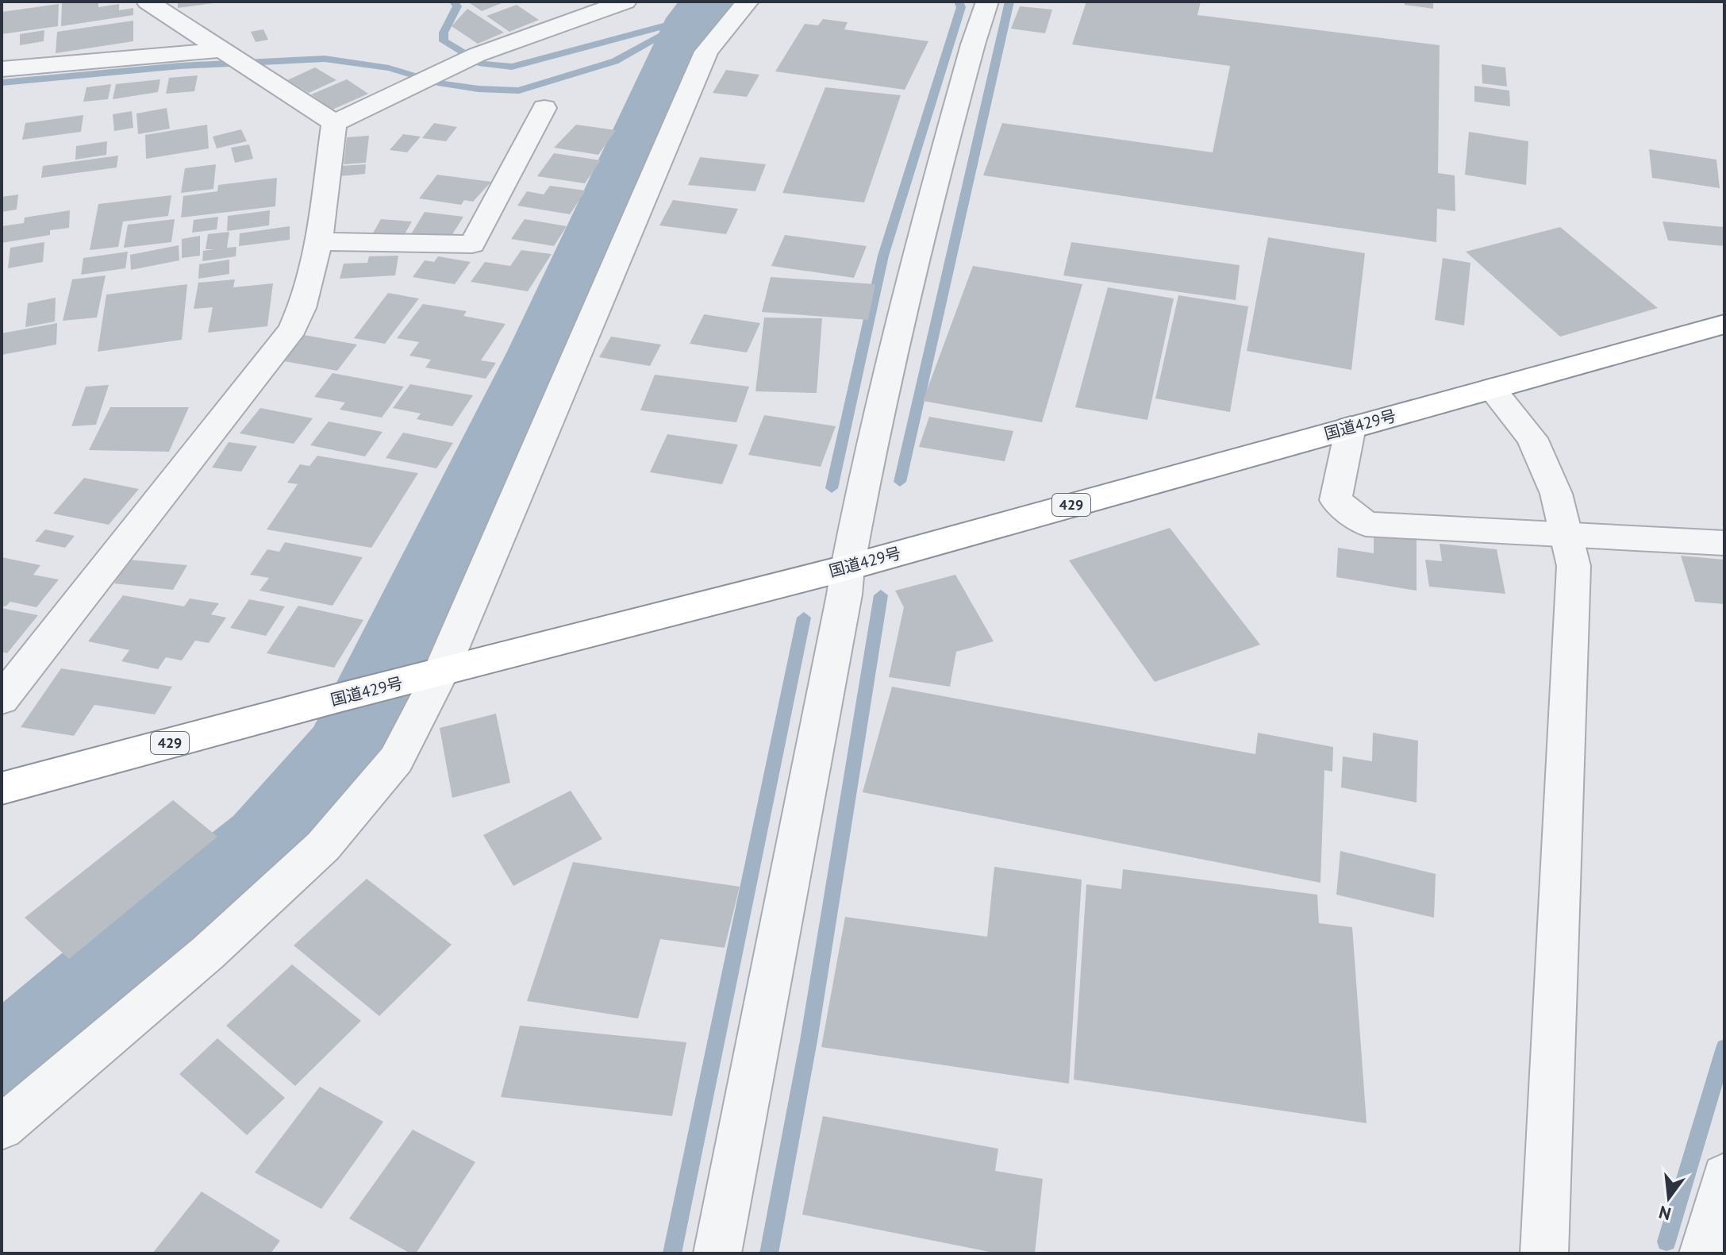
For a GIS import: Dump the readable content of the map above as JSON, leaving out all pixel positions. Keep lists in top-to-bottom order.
{
  "streets": {
    "highway": ["国道429号", "429"]
  },
  "north": "bottom"
}
